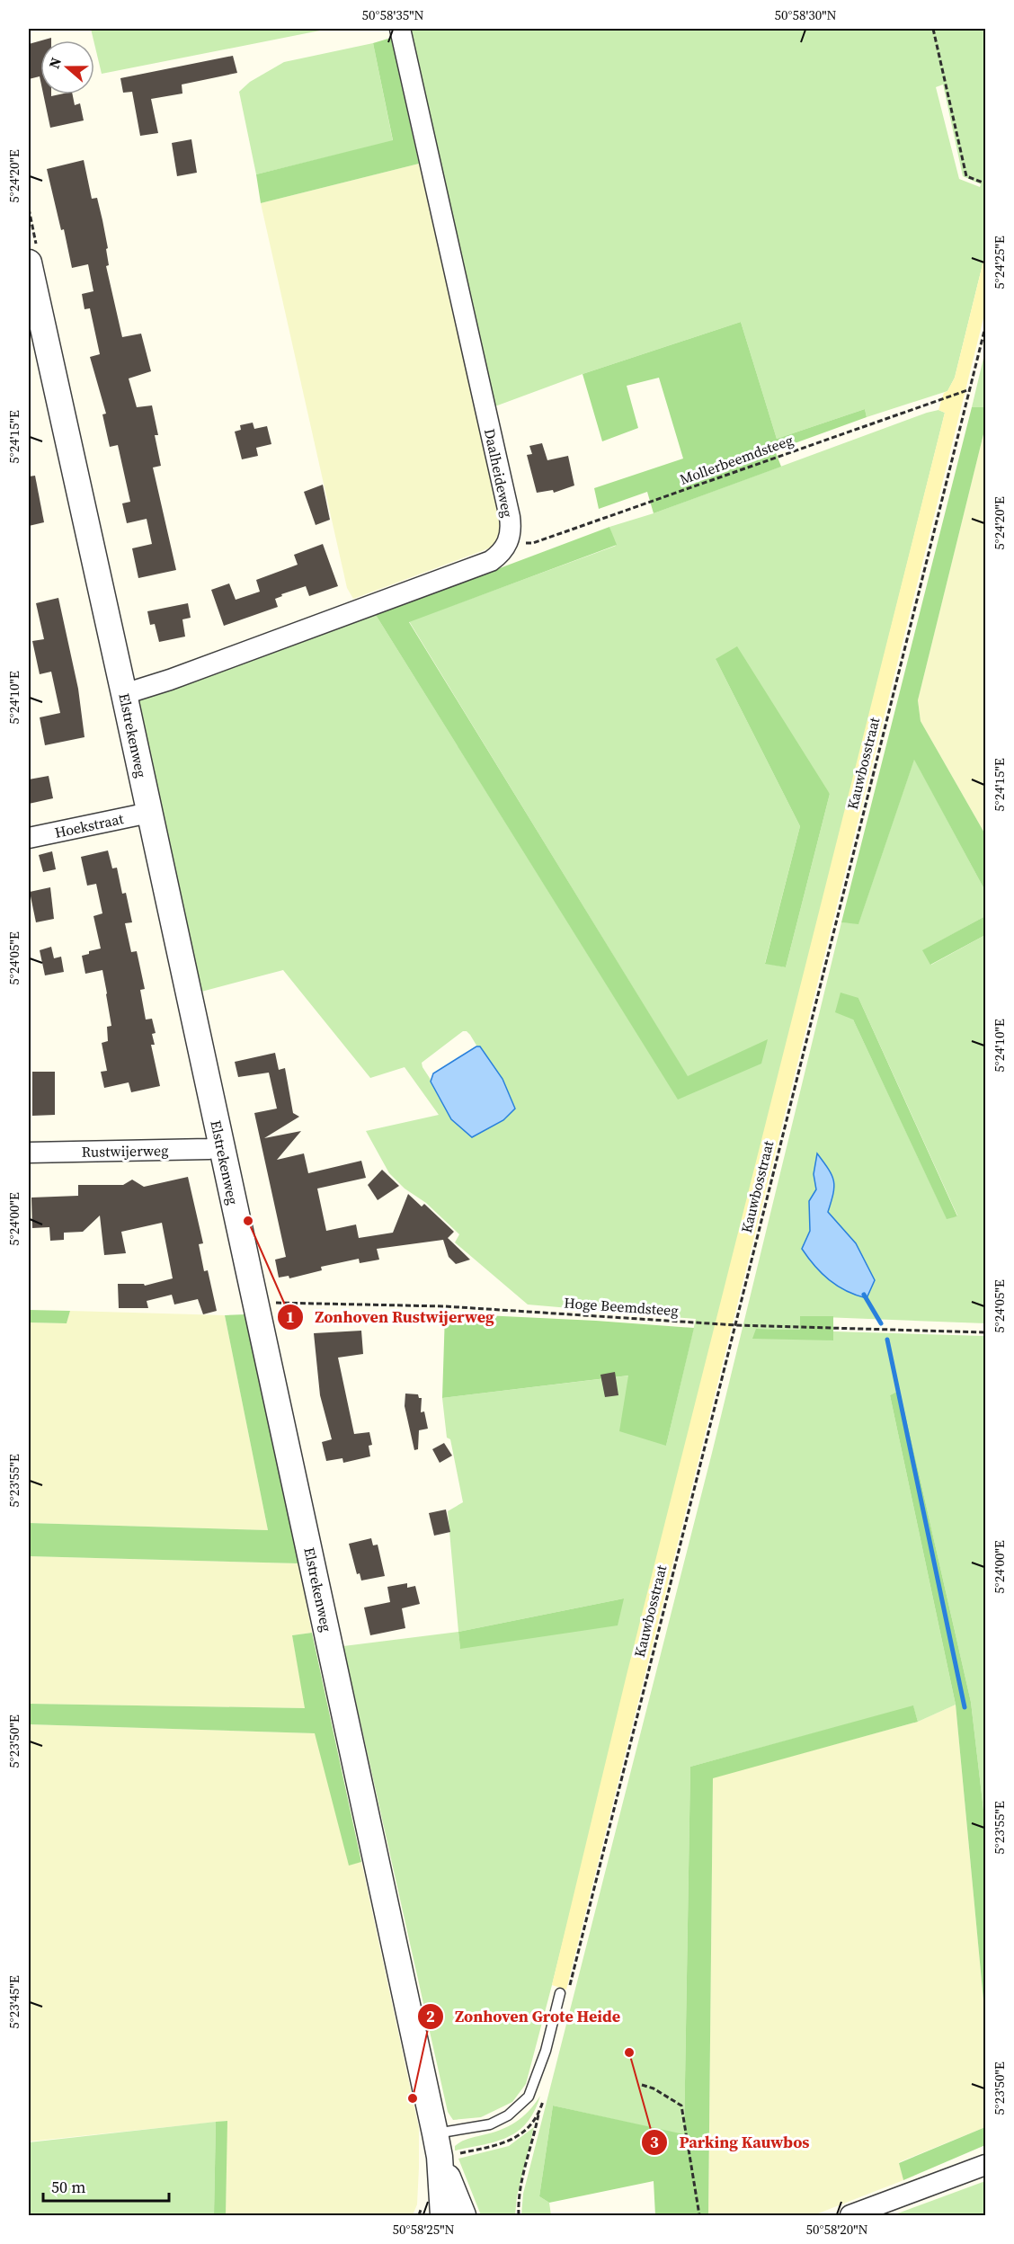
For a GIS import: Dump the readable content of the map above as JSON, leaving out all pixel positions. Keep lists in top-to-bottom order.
{
  "streets": {
    "street": [
      "Daalheideweg",
      "Elstrekenweg",
      "Hoekstraat",
      "Rustwijerweg"
    ],
    "path": ["Mollerbeemdsteeg", "Kauwbosstraat", "Hoge Beemdsteeg"]
  },
  "crossings": [
    ["Mollerbeemdsteeg", "Daalheideweg"],
    ["Mollerbeemdsteeg", "Kauwbosstraat"],
    ["Elstrekenweg", "Hoekstraat"],
    ["Elstrekenweg", "Rustwijerweg"],
    ["Elstrekenweg", "Hoge Beemdsteeg"],
    ["Kauwbosstraat", "Hoge Beemdsteeg"]
  ],
  "places": ["Zonhoven Rustwijerweg", "Parking Kauwbos", "Zonhoven Grote Heide"],
  "scale_bar": "50 m",
  "north": "left",
  "coordinates": [
    "50°58'35\"N",
    "50°58'30\"N",
    "5°24'20\"E",
    "5°24'25\"E",
    "5°24'15\"E",
    "5°24'10\"E",
    "5°24'05\"E",
    "5°24'00\"E",
    "5°23'55\"E",
    "5°23'50\"E",
    "5°23'45\"E",
    "50°58'25\"N",
    "50°58'20\"N"
  ]
}
